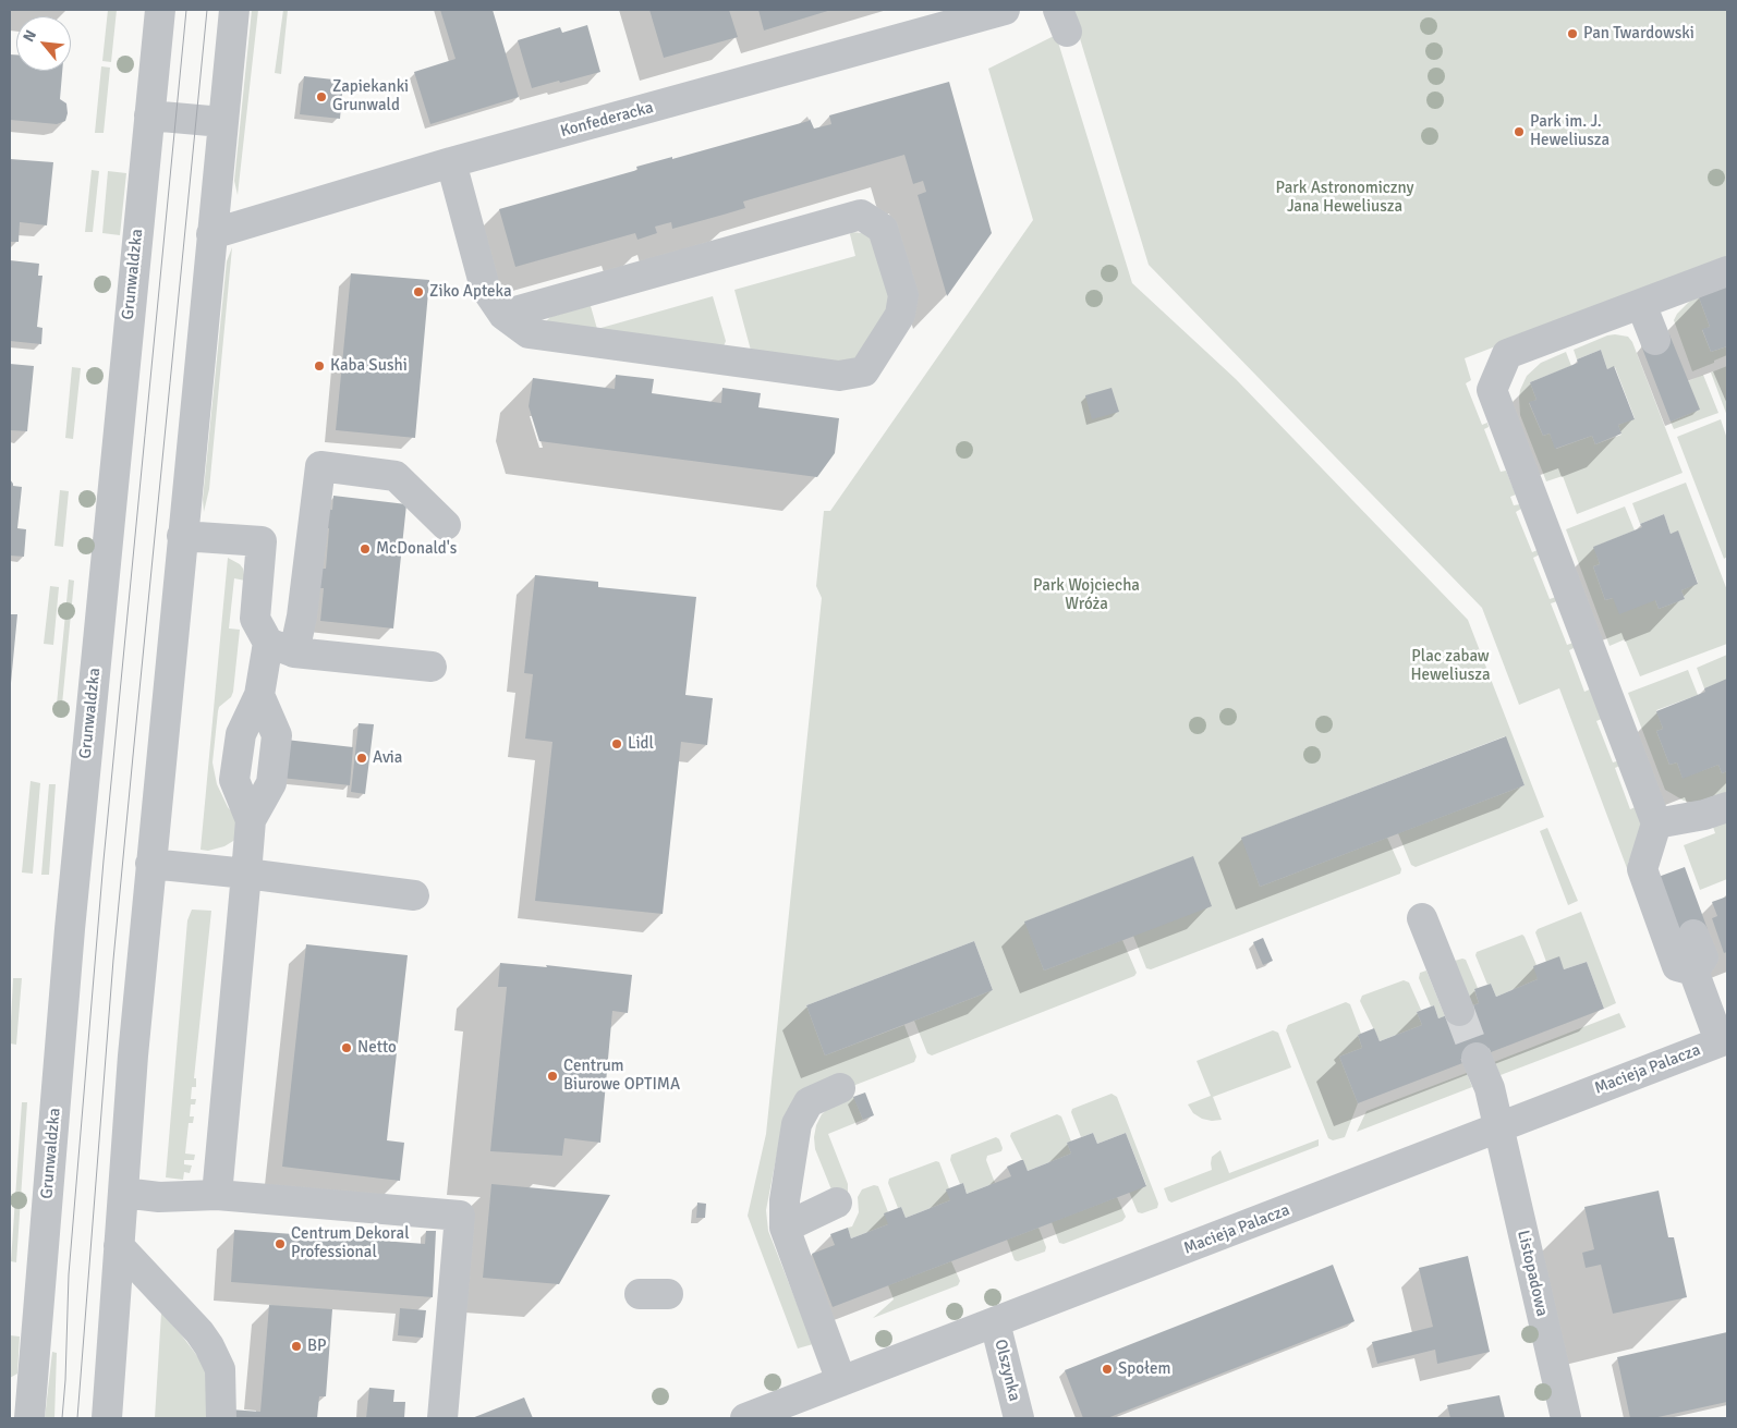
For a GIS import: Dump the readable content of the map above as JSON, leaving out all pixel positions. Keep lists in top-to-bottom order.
{
  "streets": {
    "street": [
      "Konfederacka",
      "Grunwaldzka",
      "Macieja Palacza",
      "Listopadowa",
      "Olszynka"
    ]
  },
  "crossings": [
    ["Macieja Palacza", "Listopadowa"],
    ["Macieja Palacza", "Olszynka"]
  ],
  "parks": ["Park Astronomiczny Jana Heweliusza", "Park Wojciecha Wróża", "Plac zabaw Heweliusza"],
  "places": [
    "Pan Twardowski",
    "Zapiekanki Grunwald",
    "Park im. J. Heweliusza",
    "Ziko Apteka",
    "Kaba Sushi",
    "McDonald's",
    "Lidl",
    "Avia",
    "Netto",
    "Centrum Biurowe OPTIMA",
    "Centrum Dekoral Professional",
    "BP",
    "Społem"
  ],
  "north": "top left"
}
